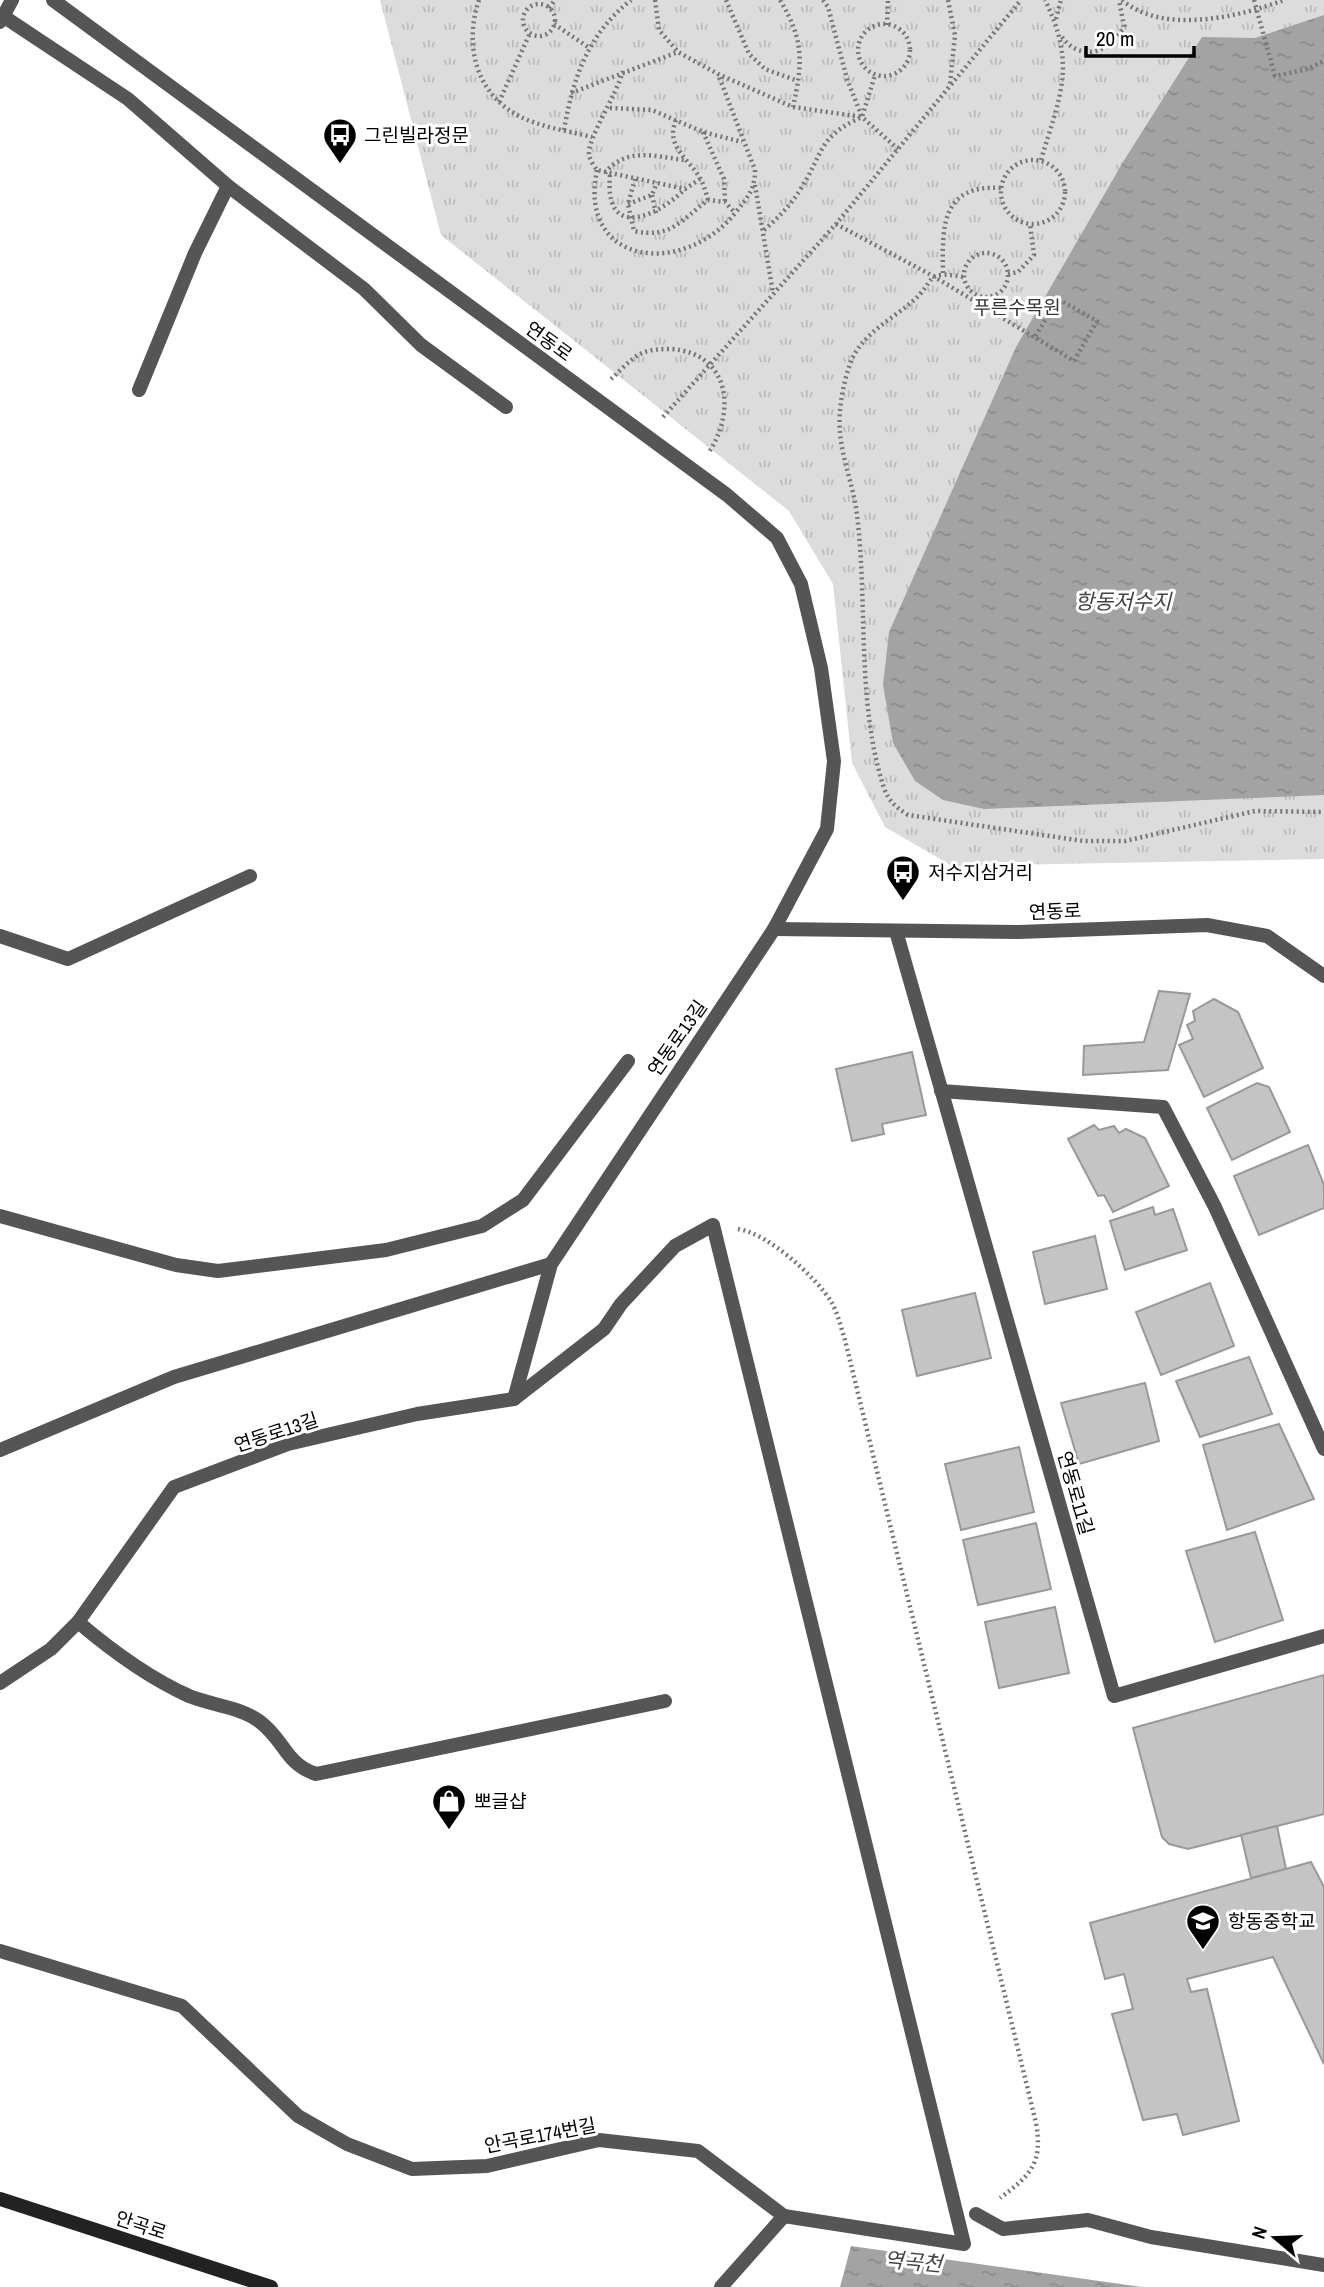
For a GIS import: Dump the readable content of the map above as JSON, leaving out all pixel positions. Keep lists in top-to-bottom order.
{
  "streets": {
    "street": [
      "연동로",
      "연동로13길",
      "연동로11길",
      "안곡로174번길",
      "안곡로"
    ]
  },
  "crossings": [
    ["연동로", "연동로13길"],
    ["연동로", "연동로11길"]
  ],
  "water": ["항동저수지", "역곡천"],
  "parks": ["푸른수목원"],
  "places": {
    "bus stop": ["그린빌라정문", "저수지삼거리"],
    "shop": ["뽀글샵"],
    "school or university": ["항동중학교"]
  },
  "scale_bar": "20 m",
  "north": "left"
}
